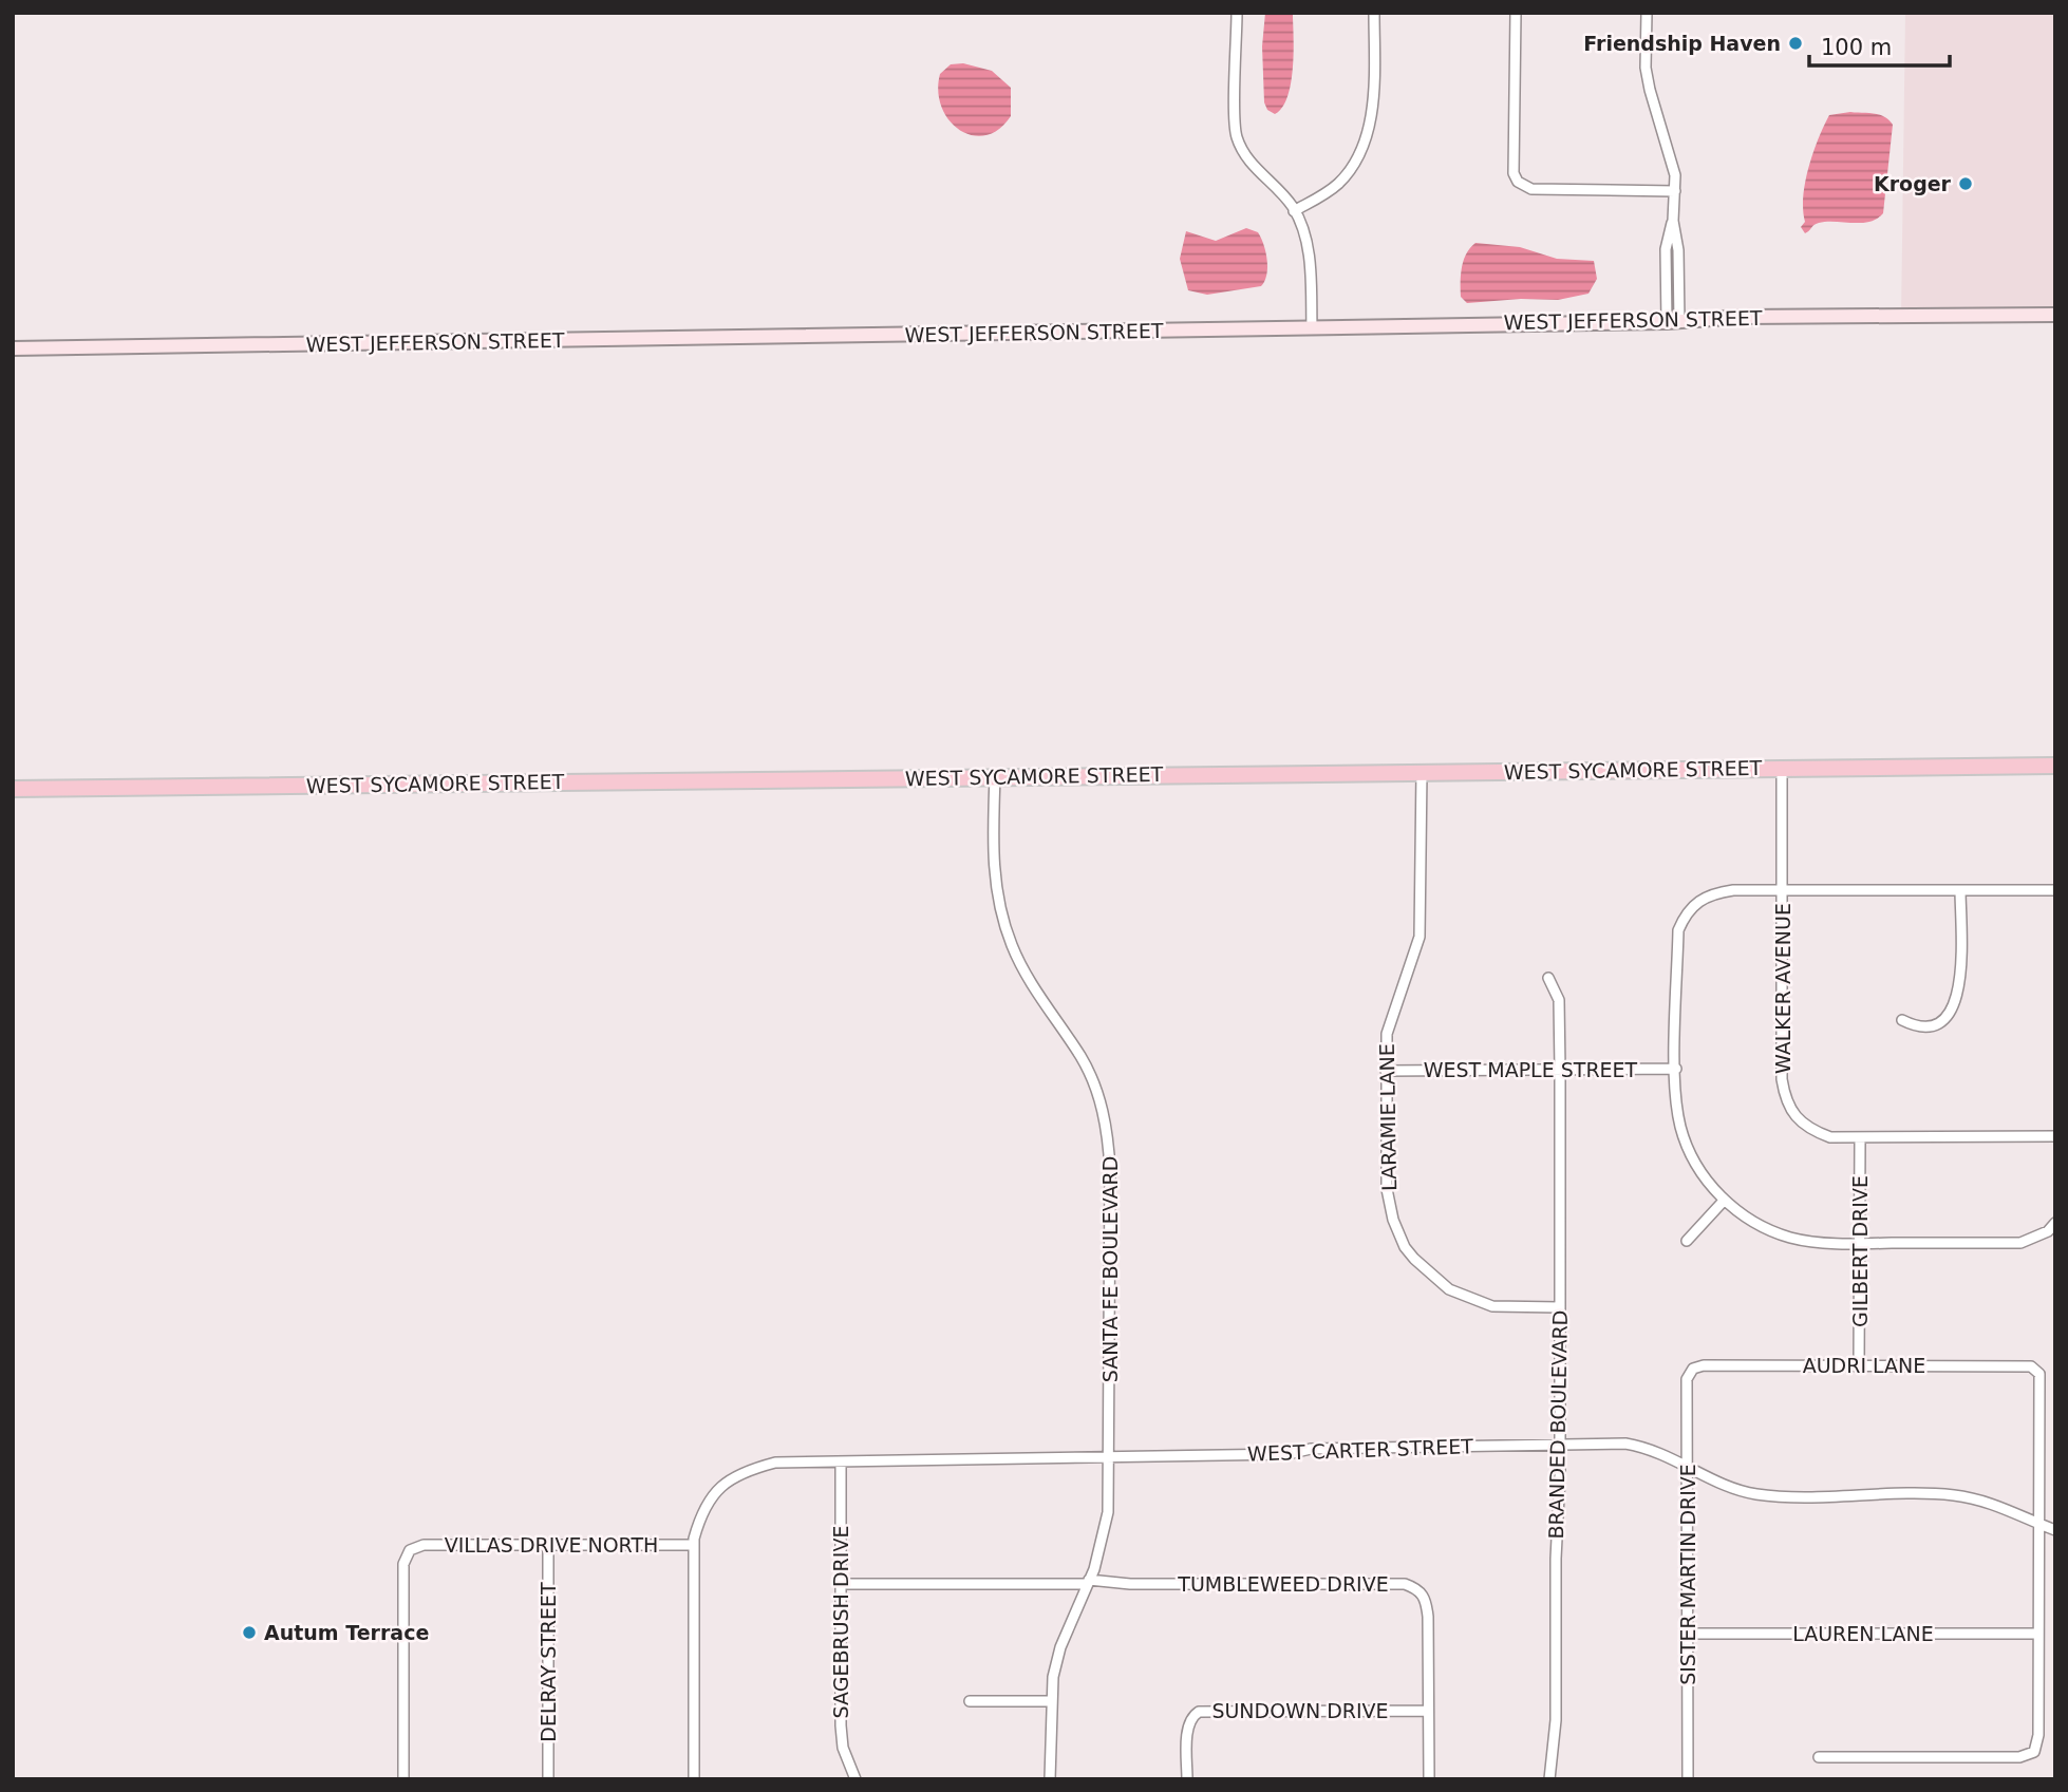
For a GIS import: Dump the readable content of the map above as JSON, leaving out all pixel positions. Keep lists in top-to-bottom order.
{
  "streets": {
    "main road": ["WEST SYCAMORE STREET"],
    "street": [
      "WEST JEFFERSON STREET",
      "WALKER AVENUE",
      "WEST MAPLE STREET",
      "LARAMIE LANE",
      "GILBERT DRIVE",
      "SANTA FE BOULEVARD",
      "AUDRI LANE",
      "BRANDED BOULEVARD",
      "WEST CARTER STREET",
      "VILLAS DRIVE NORTH",
      "SISTER MARTIN DRIVE",
      "TUMBLEWEED DRIVE",
      "SAGEBRUSH DRIVE",
      "LAUREN LANE",
      "DELRAY STREET",
      "SUNDOWN DRIVE"
    ]
  },
  "crossings": [
    ["WEST SYCAMORE STREET", "WALKER AVENUE"],
    ["WEST SYCAMORE STREET", "LARAMIE LANE"],
    ["WEST SYCAMORE STREET", "SANTA FE BOULEVARD"],
    ["WALKER AVENUE", "GILBERT DRIVE"],
    ["WEST MAPLE STREET", "LARAMIE LANE"],
    ["WEST MAPLE STREET", "BRANDED BOULEVARD"],
    ["LARAMIE LANE", "BRANDED BOULEVARD"],
    ["GILBERT DRIVE", "AUDRI LANE"],
    ["SANTA FE BOULEVARD", "WEST CARTER STREET"],
    ["SANTA FE BOULEVARD", "TUMBLEWEED DRIVE"],
    ["AUDRI LANE", "WEST CARTER STREET"],
    ["AUDRI LANE", "SISTER MARTIN DRIVE"],
    ["BRANDED BOULEVARD", "WEST CARTER STREET"],
    ["WEST CARTER STREET", "VILLAS DRIVE NORTH"],
    ["WEST CARTER STREET", "SISTER MARTIN DRIVE"],
    ["WEST CARTER STREET", "SAGEBRUSH DRIVE"],
    ["VILLAS DRIVE NORTH", "DELRAY STREET"],
    ["SISTER MARTIN DRIVE", "LAUREN LANE"],
    ["TUMBLEWEED DRIVE", "SAGEBRUSH DRIVE"],
    ["TUMBLEWEED DRIVE", "SUNDOWN DRIVE"]
  ],
  "places": ["Friendship Haven", "Kroger", "Autum Terrace"],
  "scale_bar": "100 m"
}
